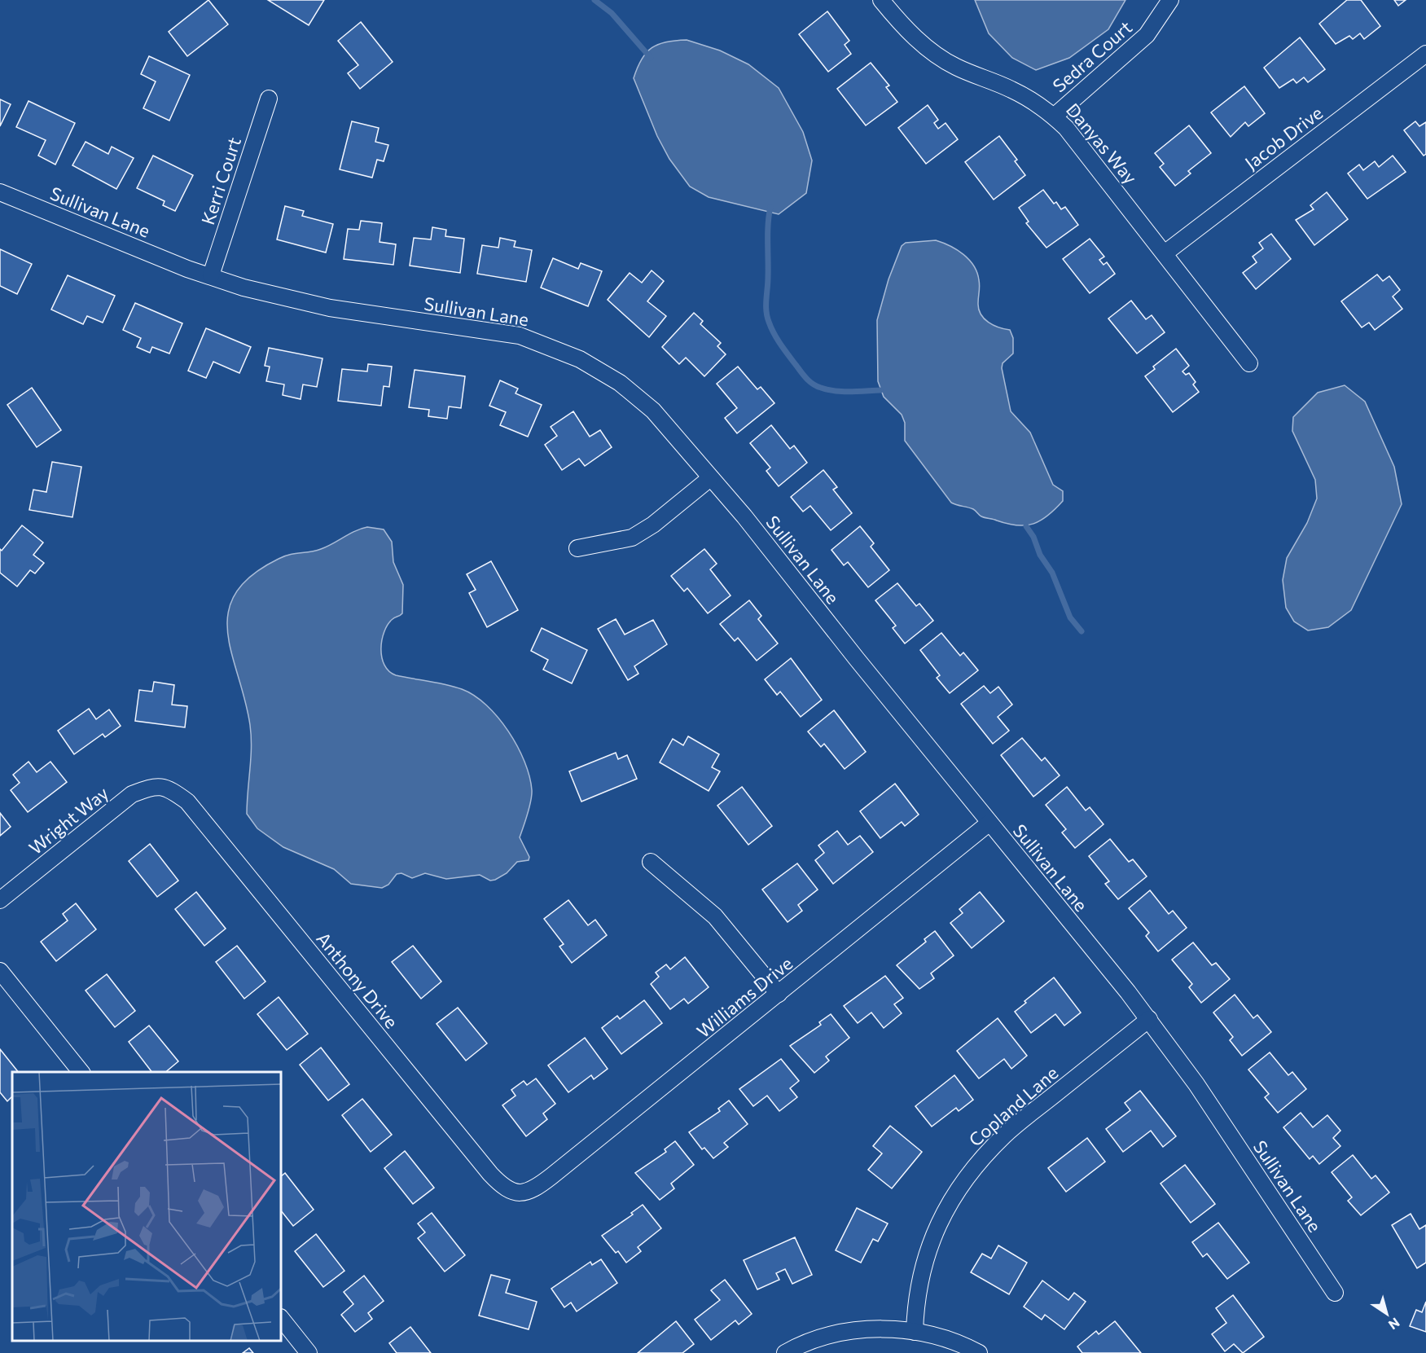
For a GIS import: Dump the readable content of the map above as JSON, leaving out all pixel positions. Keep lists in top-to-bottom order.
{
  "streets": {
    "street": [
      "Sedra Court",
      "Jacob Drive",
      "Danyas Way",
      "Kerri Court",
      "Sullivan Lane",
      "Wright Way",
      "Anthony Drive",
      "Williams Drive",
      "Copland Lane"
    ]
  },
  "crossings": [
    ["Sedra Court", "Danyas Way"],
    ["Jacob Drive", "Danyas Way"],
    ["Kerri Court", "Sullivan Lane"],
    ["Sullivan Lane", "Williams Drive"],
    ["Sullivan Lane", "Copland Lane"],
    ["Wright Way", "Anthony Drive"],
    ["Anthony Drive", "Williams Drive"]
  ],
  "north": "bottom right"
}
